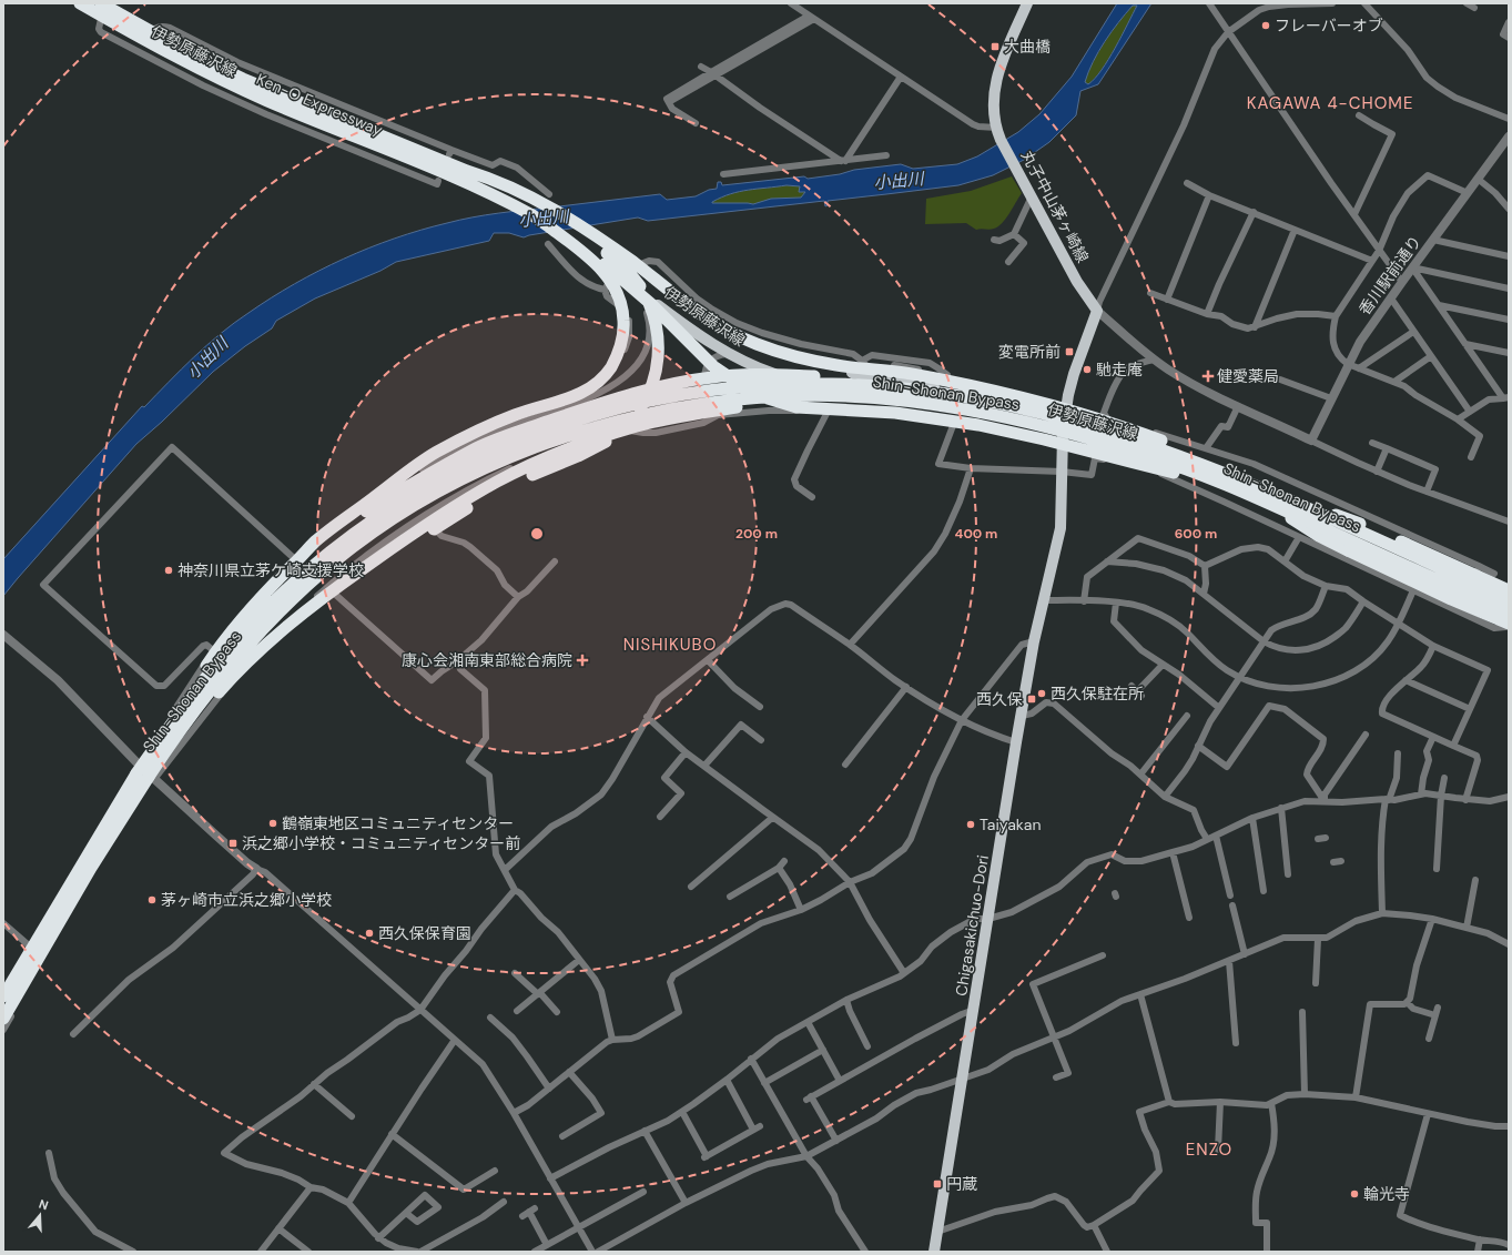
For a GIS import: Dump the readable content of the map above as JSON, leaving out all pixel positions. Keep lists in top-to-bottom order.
{
  "streets": {
    "highway": ["Ken-O Expressway", "Shin-Shonan Bypass"],
    "main road": ["伊勢原藤沢線", "丸子中山茅ヶ崎線", "Chigasakichuo-Dori"],
    "street": ["香川駅前通り"]
  },
  "crossings": [
    ["伊勢原藤沢線", "Ken-O Expressway"],
    ["伊勢原藤沢線", "Shin-Shonan Bypass"],
    ["伊勢原藤沢線", "Chigasakichuo-Dori"]
  ],
  "districts": ["KAGAWA 4-CHOME", "NISHIKUBO", "ENZO"],
  "water": ["小出川"],
  "places": {
    "other": [
      "フレーバーオブ",
      "馳走庵",
      "神奈川県立茅ケ崎支援学校",
      "西久保駐在所",
      "鶴嶺東地区コミュニティセンター",
      "Taiyakan",
      "茅ヶ崎市立浜之郷小学校",
      "西久保保育園",
      "輪光寺"
    ],
    "transit": [
      "大曲橋",
      "変電所前",
      "西久保",
      "浜之郷小学校・コミュニティセンター前",
      "円蔵"
    ],
    "health": ["健愛薬局", "康心会湘南東部総合病院"]
  },
  "north": "top",
  "rings": ["200 m", "400 m", "600 m"]
}
